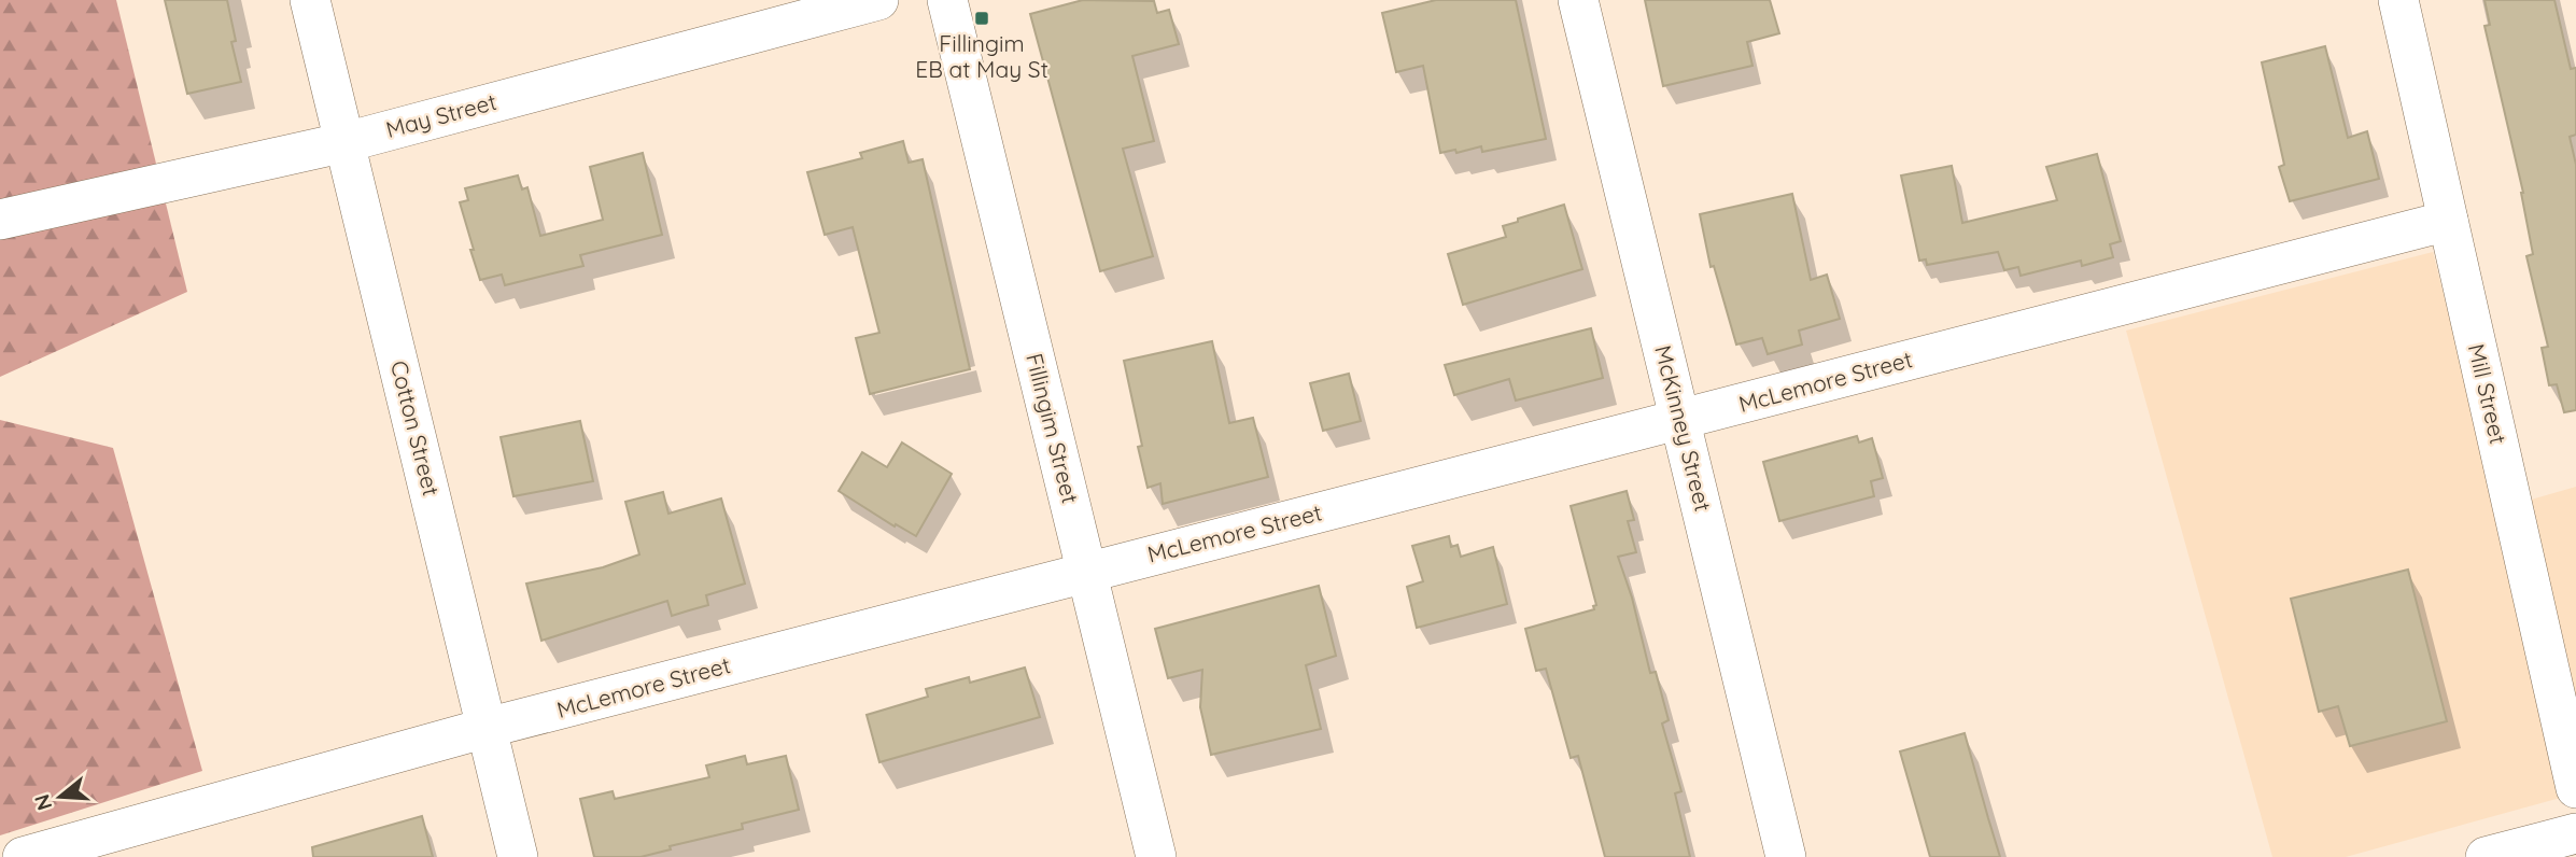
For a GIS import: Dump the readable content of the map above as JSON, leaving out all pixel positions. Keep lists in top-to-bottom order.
{
  "streets": {
    "street": [
      "May Street",
      "McLemore Street",
      "Mill Street",
      "Cotton Street",
      "Fillingim Street",
      "McKinney Street"
    ]
  },
  "crossings": [
    ["May Street", "Cotton Street"],
    ["McLemore Street", "Mill Street"],
    ["McLemore Street", "Cotton Street"],
    ["McLemore Street", "Fillingim Street"],
    ["McLemore Street", "McKinney Street"]
  ],
  "places": {
    "transit": ["Fillingim EB at May St"]
  },
  "north": "left"
}
